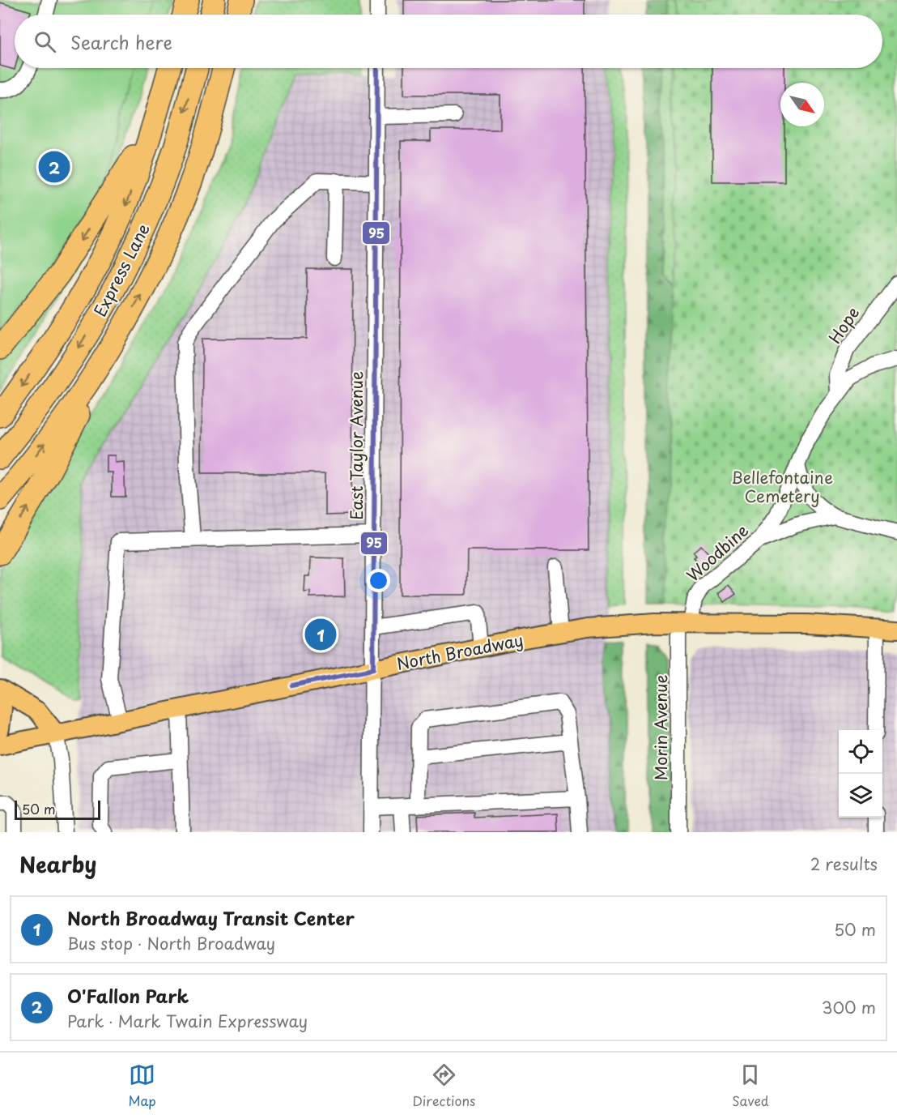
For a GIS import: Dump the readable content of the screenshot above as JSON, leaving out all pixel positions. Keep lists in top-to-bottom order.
{
  "streets": {
    "highway": ["Express Lane"],
    "main road": ["North Broadway"],
    "street": [
      "Hope",
      "East Taylor Avenue",
      "Woodbine",
      "Morin Avenue"
    ]
  },
  "crossings": [
    ["Hope", "Woodbine"],
    ["East Taylor Avenue", "North Broadway"],
    ["Woodbine", "North Broadway"],
    ["Woodbine", "Morin Avenue"],
    ["North Broadway", "Morin Avenue"]
  ],
  "parks": ["Bellefontaine Cemetery"],
  "lines": ["transit line 95"],
  "scale_bar": "50 m",
  "north": "bottom right",
  "page": {
    "search": "Search here",
    "pins": ["2", "1"],
    "scale": "50 m",
    "heading": ["Nearby", "2 results"],
    "list": [
      {
        "mark": "1",
        "name": "North Broadway Transit Center",
        "note": "Bus stop · North Broadway",
        "value": "50 m"
      },
      {
        "mark": "2",
        "name": "O'Fallon Park",
        "note": "Park · Mark Twain Expressway",
        "value": "300 m"
      }
    ],
    "nav": ["Map", "Directions", "Saved"]
  }
}
